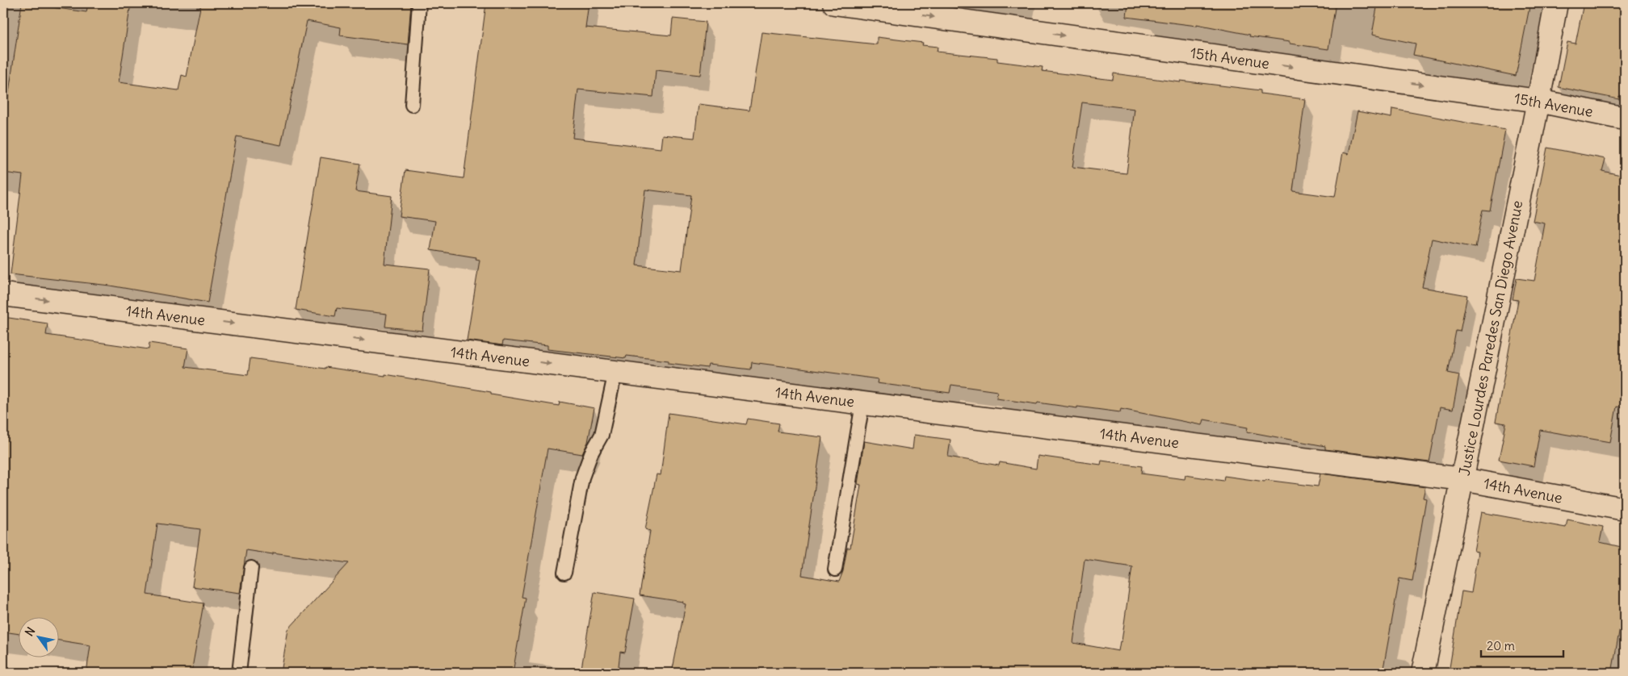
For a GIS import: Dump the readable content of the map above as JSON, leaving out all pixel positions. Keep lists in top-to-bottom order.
{
  "streets": {
    "street": ["15th Avenue", "14th Avenue", "Justice Lourdes Paredes San Diego Avenue"]
  },
  "crossings": [
    ["15th Avenue", "Justice Lourdes Paredes San Diego Avenue"],
    ["14th Avenue", "Justice Lourdes Paredes San Diego Avenue"]
  ],
  "one_way": ["15th Avenue", "14th Avenue"],
  "scale_bar": "20 m",
  "north": "top left"
}
